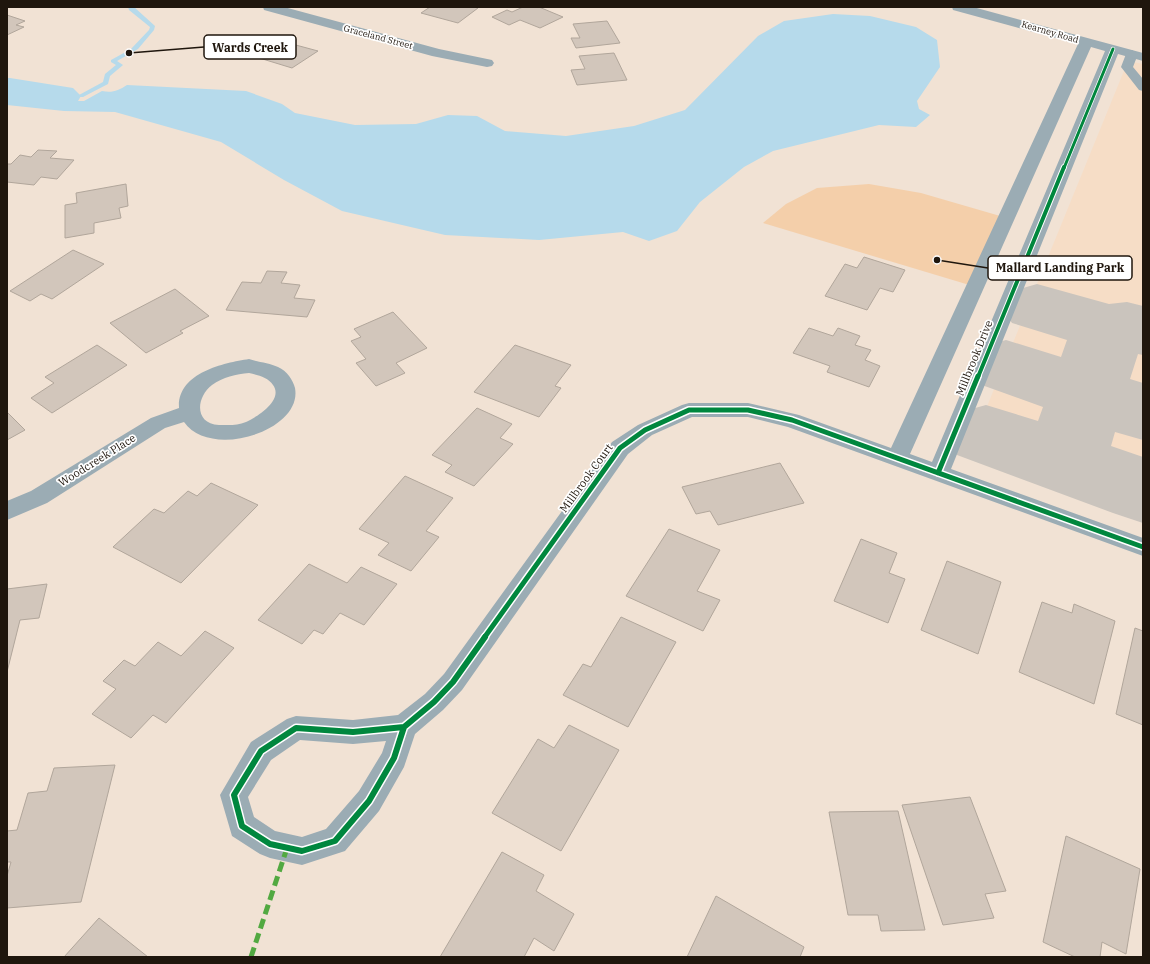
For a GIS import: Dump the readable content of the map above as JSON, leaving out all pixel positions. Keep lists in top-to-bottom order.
{
  "streets": {
    "street": [
      "Kearney Road",
      "Graceland Street",
      "Millbrook Drive",
      "Woodcreek Place",
      "Millbrook Court"
    ]
  },
  "crossings": [
    ["Kearney Road", "Millbrook Drive"],
    ["Millbrook Drive", "Millbrook Court"]
  ],
  "places": ["Wards Creek", "Mallard Landing Park"]
}
